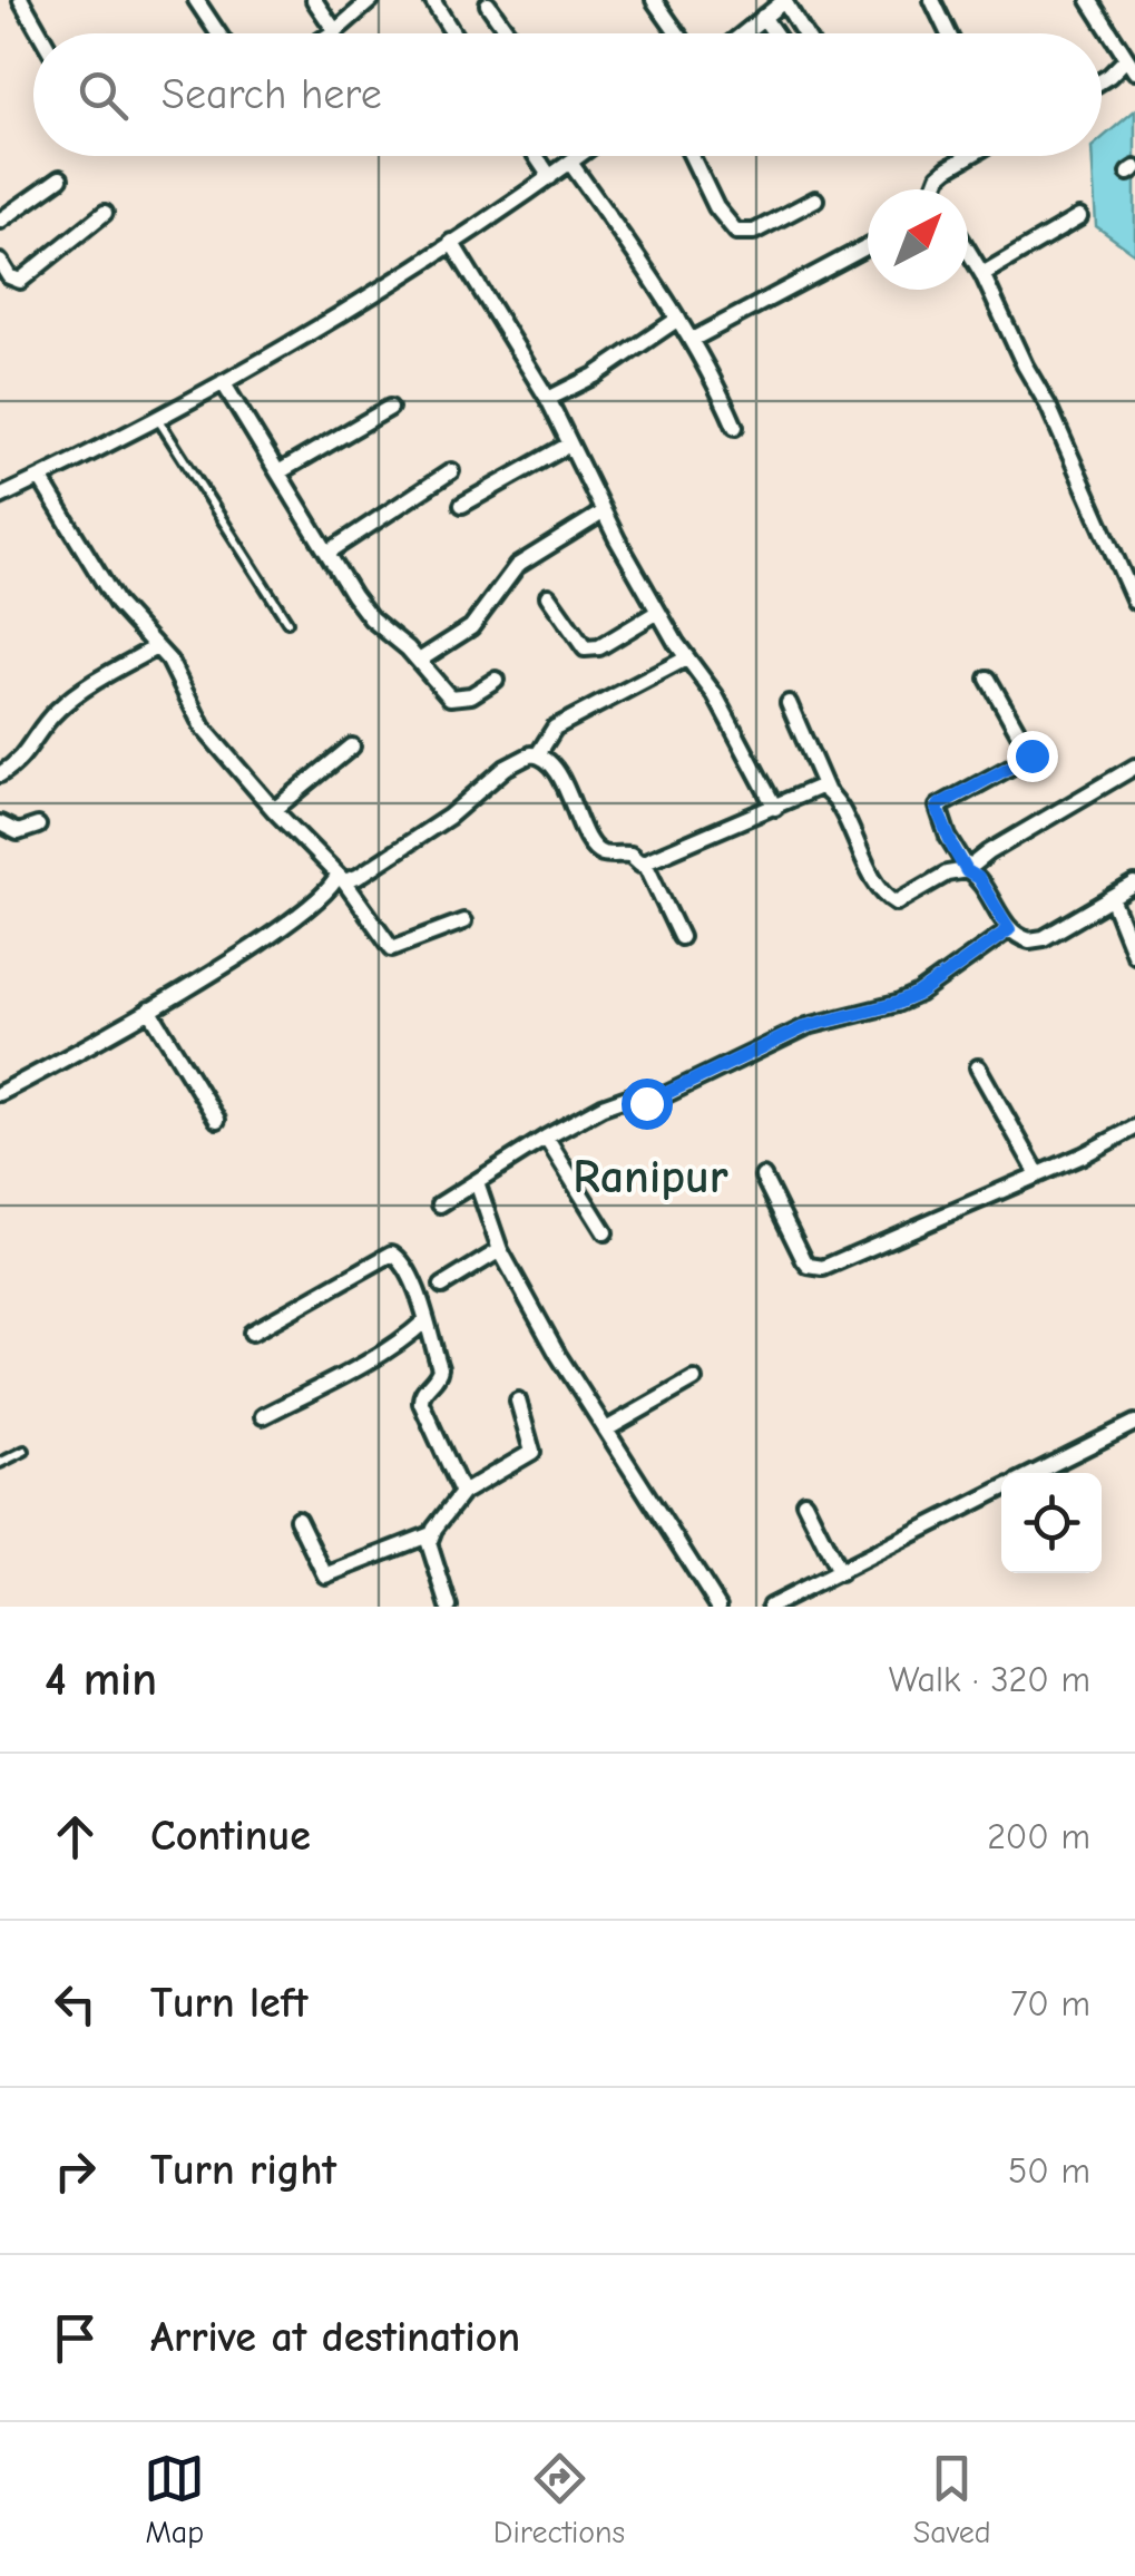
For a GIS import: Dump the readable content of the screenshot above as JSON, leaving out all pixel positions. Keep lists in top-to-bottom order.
{
  "districts": ["Ranipur"],
  "north": "top right",
  "page": {
    "search": "Search here",
    "heading": ["4 min", "Walk · 320 m"],
    "list": [
      ["Continue", "200 m"],
      ["Turn left", "70 m"],
      ["Turn right", "50 m"],
      "Arrive at destination"
    ],
    "nav": ["Map", "Directions", "Saved"]
  }
}
